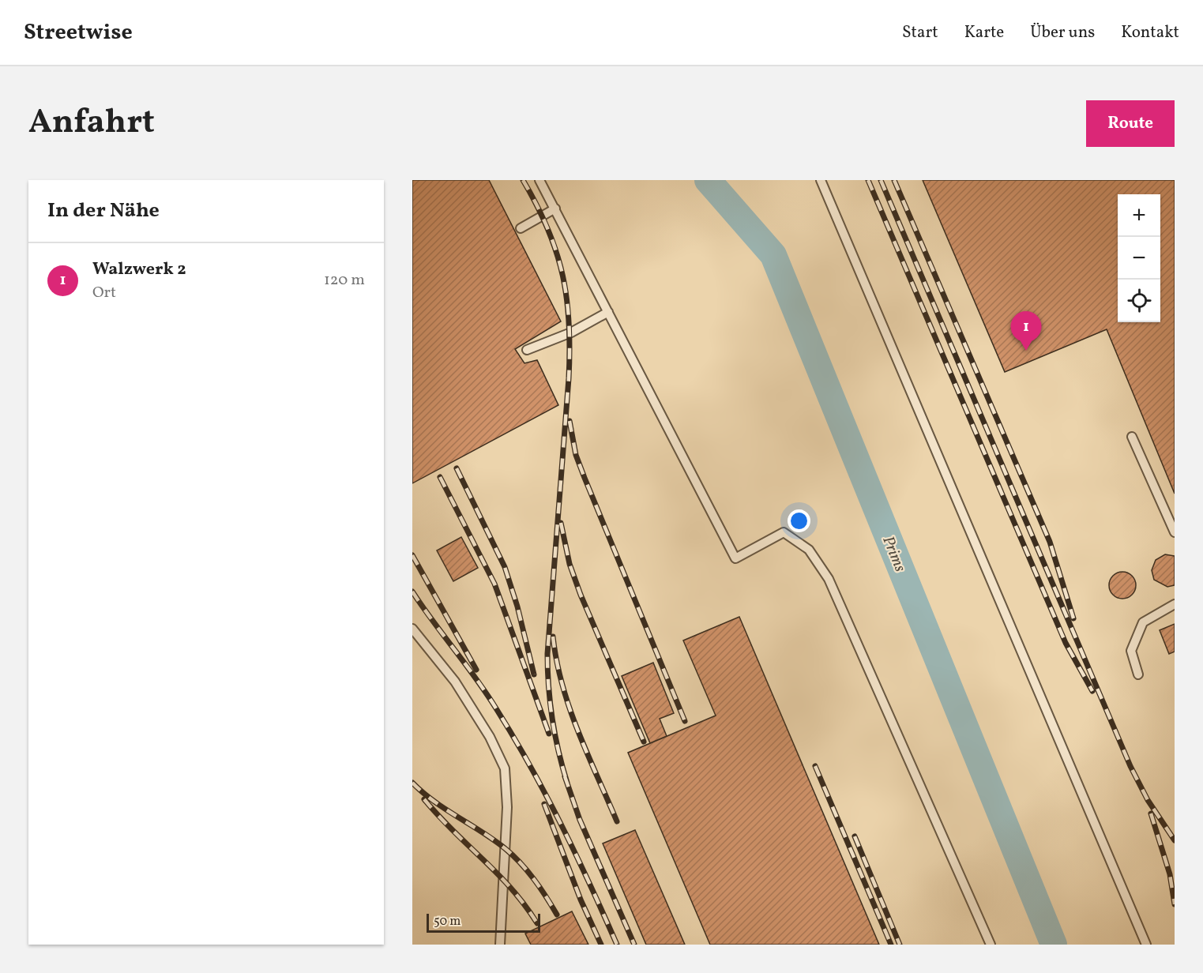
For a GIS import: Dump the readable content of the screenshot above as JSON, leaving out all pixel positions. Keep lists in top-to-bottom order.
{
  "water": ["Prims"],
  "scale_bar": "50 m",
  "page": {
    "header": "Streetwise",
    "nav": [
      "Start",
      "Karte",
      "Über uns",
      "Kontakt"
    ],
    "title": "Anfahrt",
    "buttons": "Route",
    "heading": "In der Nähe",
    "map_buttons": ["+", "−"],
    "list": [
      {
        "mark": "1",
        "name": "Walzwerk 2",
        "note": "Ort",
        "value": "120 m"
      }
    ],
    "pins": "1",
    "scale": "50 m"
  }
}
